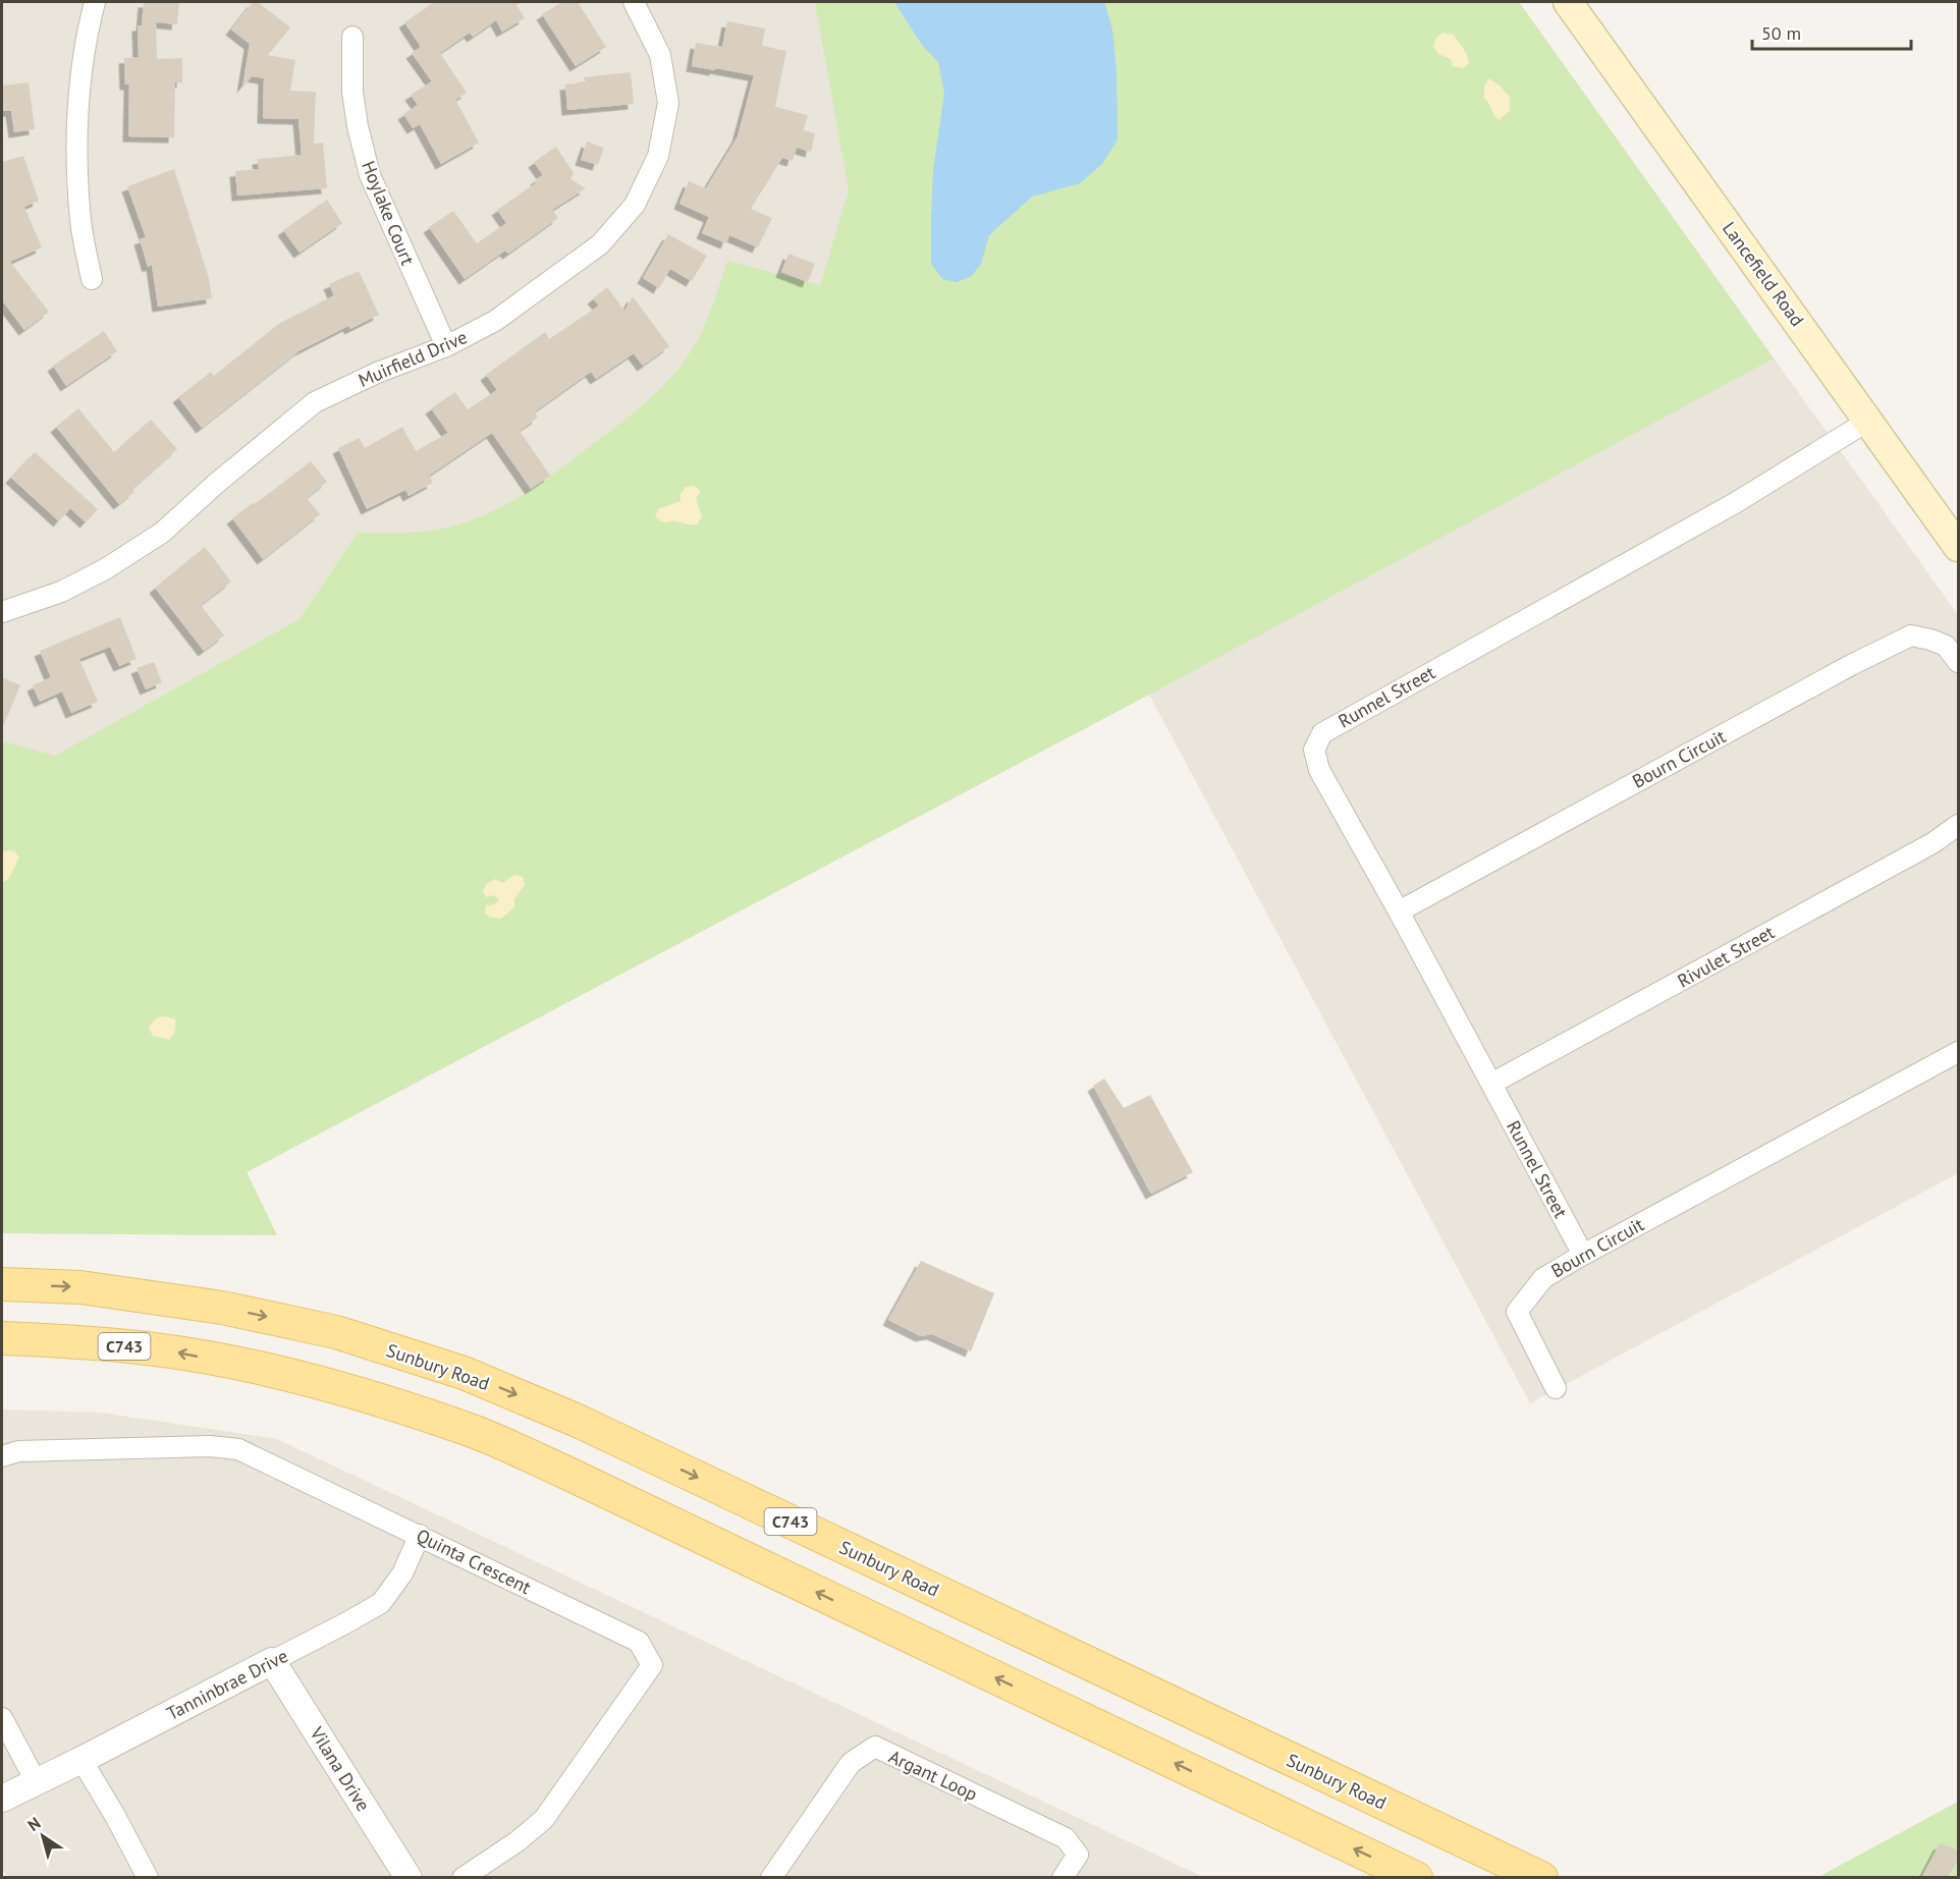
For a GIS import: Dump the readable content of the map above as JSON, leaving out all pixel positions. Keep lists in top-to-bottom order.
{
  "streets": {
    "main road": ["Lancefield Road", "C743", "Sunbury Road"],
    "street": [
      "Hoylake Court",
      "Muirfield Drive",
      "Runnel Street",
      "Bourn Circuit",
      "Rivulet Street",
      "Quinta Crescent",
      "Tanninbrae Drive",
      "Vilana Drive",
      "Argant Loop"
    ]
  },
  "crossings": [
    ["Hoylake Court", "Muirfield Drive"],
    ["Lancefield Road", "Runnel Street"],
    ["Runnel Street", "Bourn Circuit"],
    ["Runnel Street", "Rivulet Street"],
    ["Quinta Crescent", "Tanninbrae Drive"],
    ["Tanninbrae Drive", "Vilana Drive"]
  ],
  "scale_bar": "50 m",
  "north": "top left"
}
